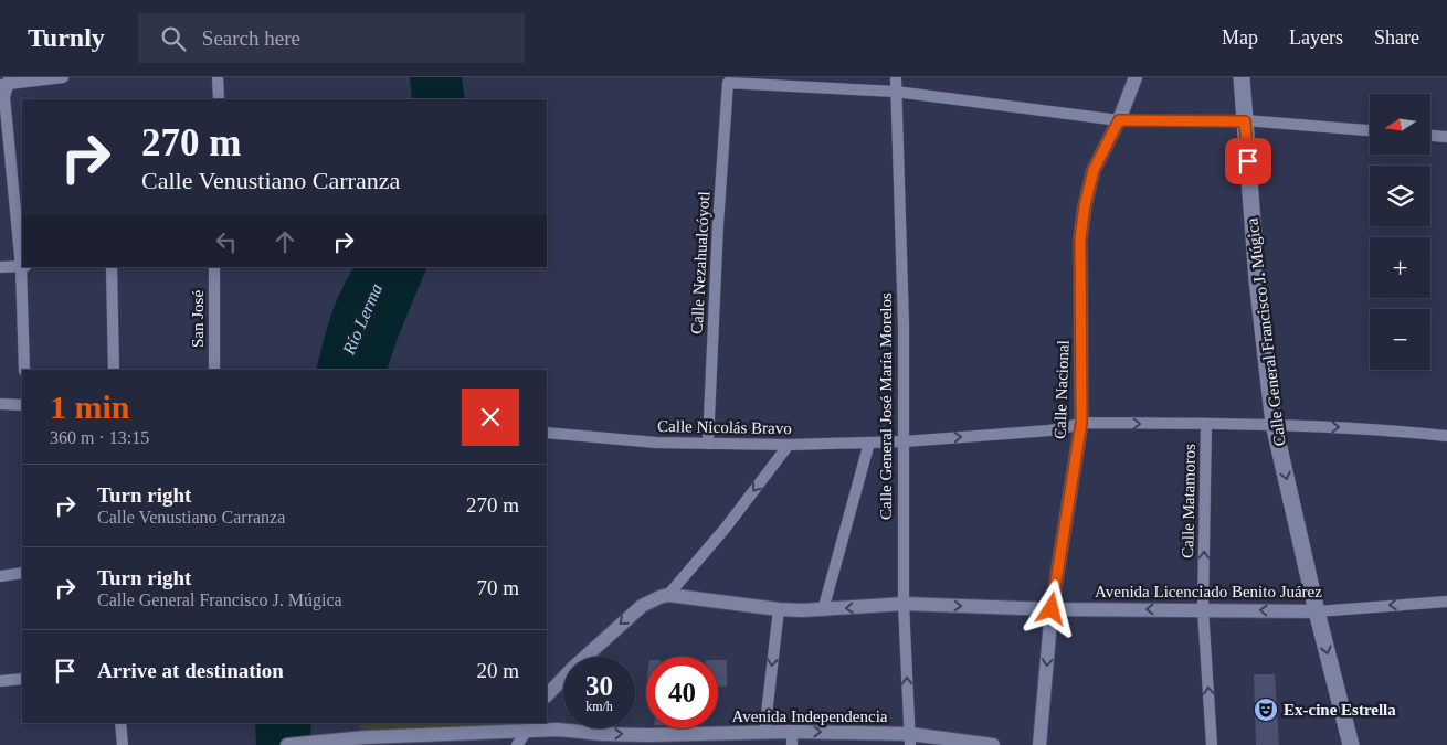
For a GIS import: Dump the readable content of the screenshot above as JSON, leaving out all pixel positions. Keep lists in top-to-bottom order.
{
  "streets": {
    "main road": ["Calle General Francisco J. Múgica"],
    "street": [
      "Calle Nezahualcóyotl",
      "San José",
      "Calle Nacional",
      "Calle General José María Morelos",
      "Calle Nicolás Bravo",
      "Calle Matamoros",
      "Avenida Licenciado Benito Juárez",
      "Avenida Independencia"
    ]
  },
  "crossings": [
    ["Calle Nezahualcóyotl", "Calle General José María Morelos"],
    ["Calle Nezahualcóyotl", "Calle Nicolás Bravo"],
    ["Calle General Francisco J. Múgica", "Calle Nicolás Bravo"],
    ["Calle General Francisco J. Múgica", "Avenida Licenciado Benito Juárez"],
    ["Calle Nacional", "Calle Nicolás Bravo"],
    ["Calle Nacional", "Avenida Licenciado Benito Juárez"],
    ["Calle General José María Morelos", "Calle Nicolás Bravo"],
    ["Calle General José María Morelos", "Avenida Licenciado Benito Juárez"],
    ["Calle General José María Morelos", "Avenida Independencia"],
    ["Calle Nicolás Bravo", "Calle Matamoros"],
    ["Calle Matamoros", "Avenida Licenciado Benito Juárez"]
  ],
  "one_way": [
    "Calle General Francisco J. Múgica",
    "Calle Nicolás Bravo",
    "Calle Matamoros",
    "Avenida Independencia"
  ],
  "water": ["Río Lerma"],
  "places": {
    "theatre": ["Ex-cine Estrella"]
  },
  "north": "left",
  "page": {
    "header": "Turnly",
    "search": "Search here",
    "nav": ["Map", "Layers", "Share"],
    "map_buttons": ["+", "−"],
    "turn": ["270 m", "Calle Venustiano Carranza"],
    "heading": ["1 min", "360 m · 13:15"],
    "list": [
      {
        "name": "Turn right",
        "note": "Calle Venustiano Carranza",
        "value": "270 m"
      },
      {
        "name": "Turn right",
        "note": "Calle General Francisco J. Múgica",
        "value": "70 m"
      },
      {
        "name": "Arrive at destination",
        "value": "20 m"
      }
    ],
    "speed": "30 km/h",
    "limit": "40"
  }
}
